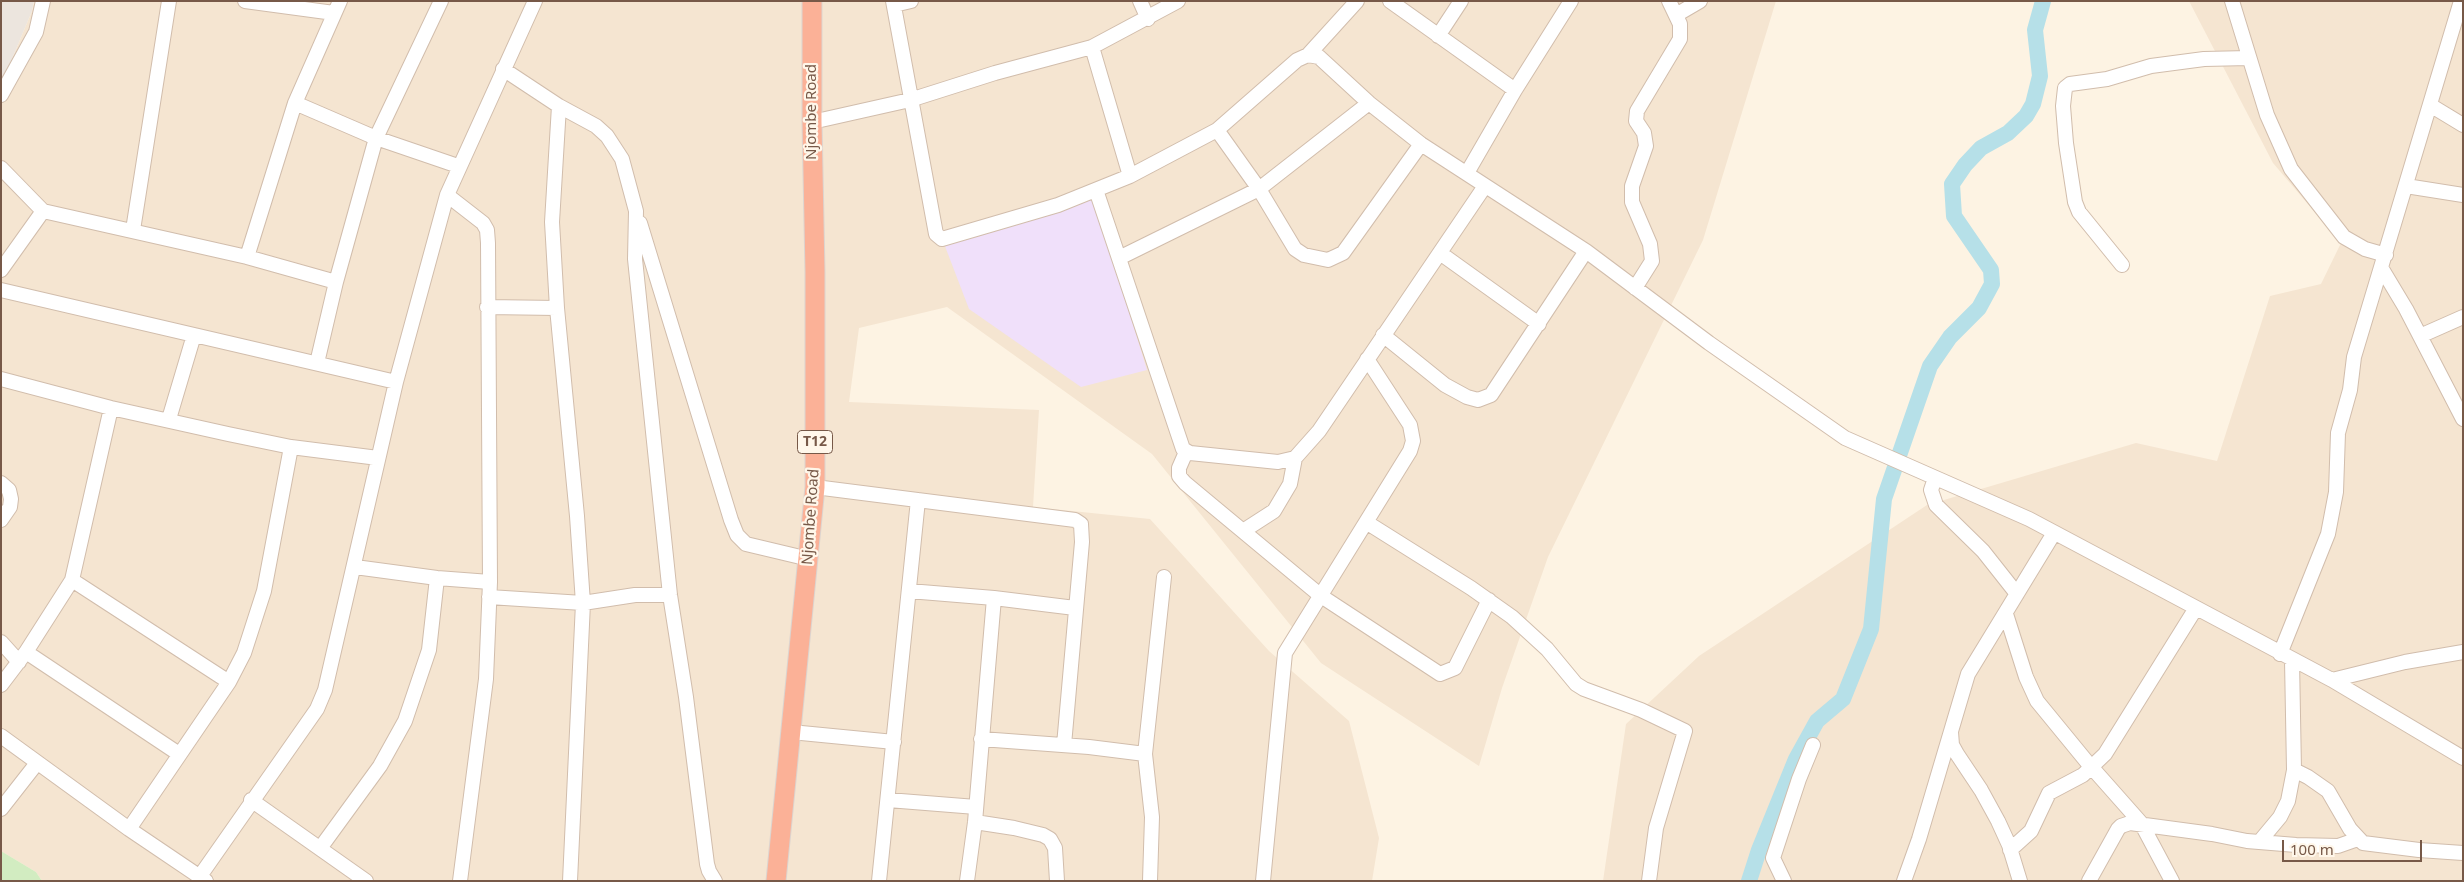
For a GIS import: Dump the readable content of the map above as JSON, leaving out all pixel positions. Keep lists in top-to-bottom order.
{
  "streets": {
    "highway": ["Njombe Road", "T12"]
  },
  "scale_bar": "100 m"
}
